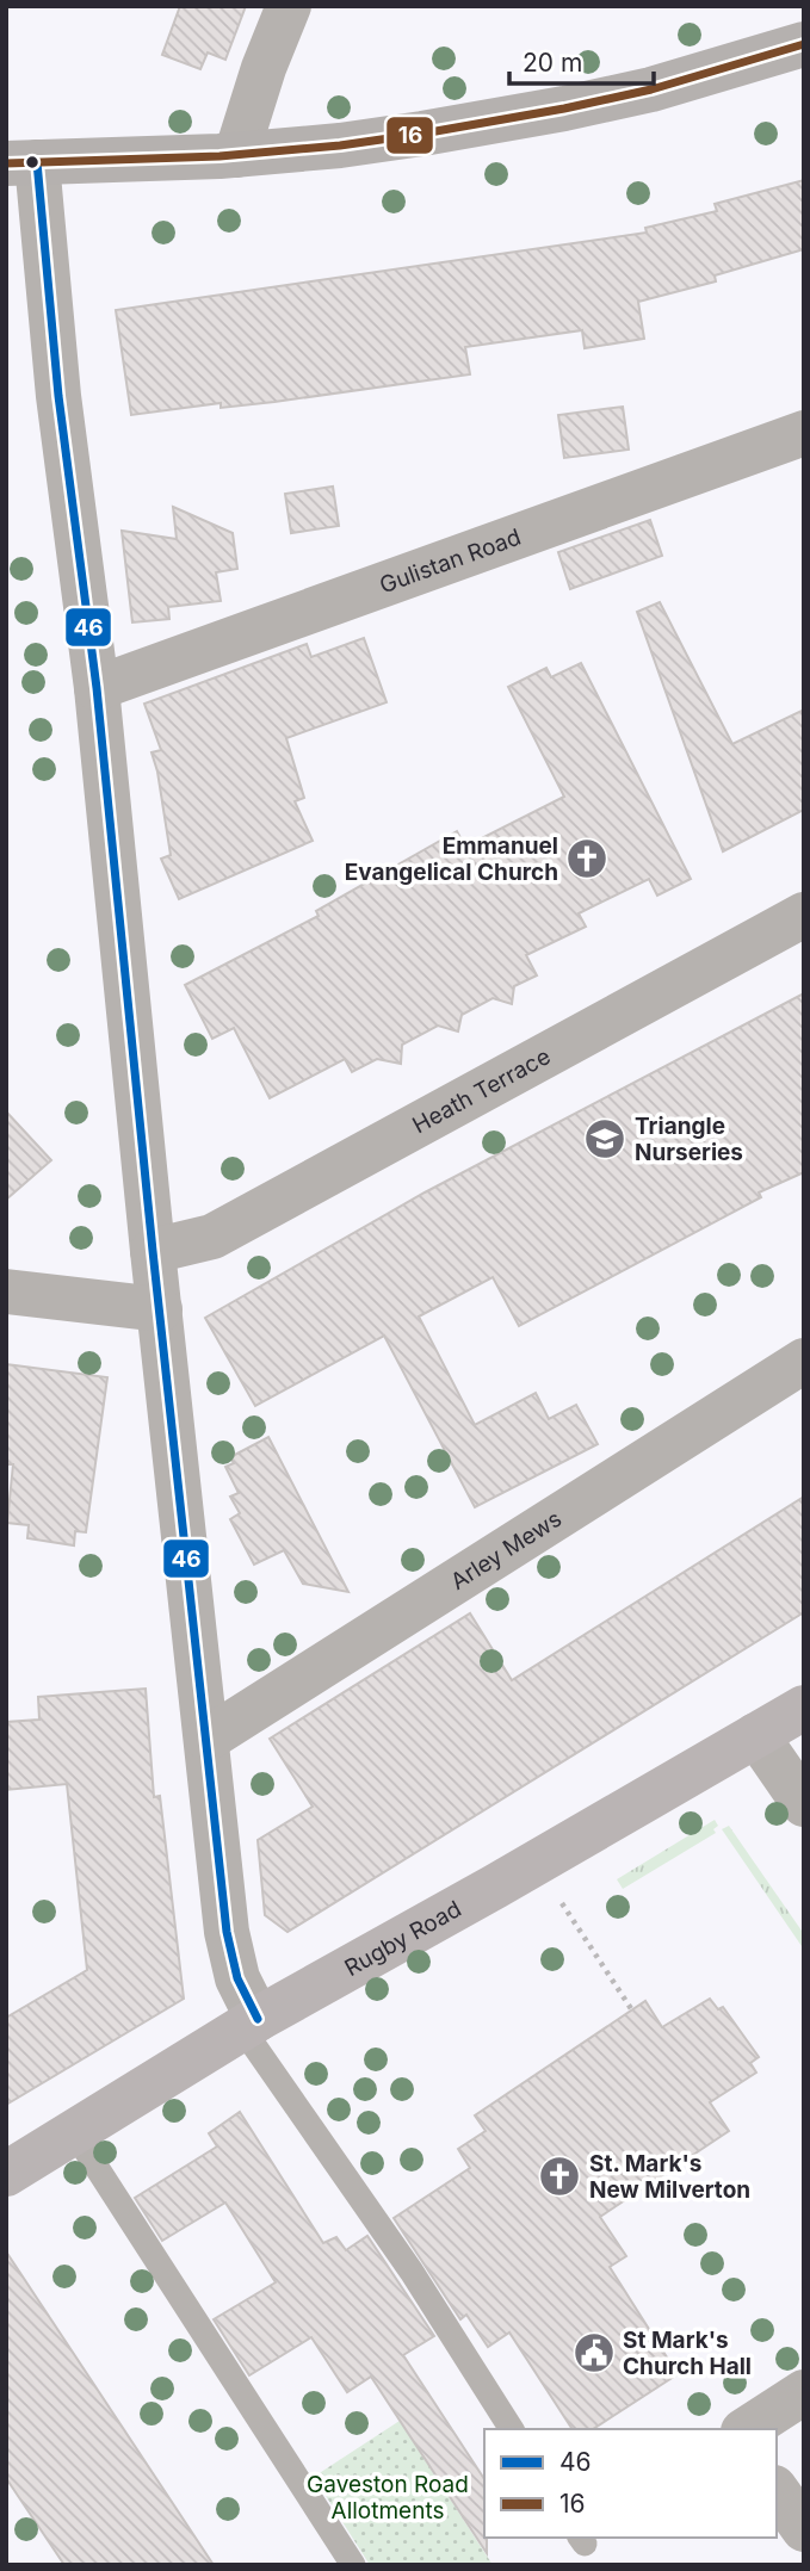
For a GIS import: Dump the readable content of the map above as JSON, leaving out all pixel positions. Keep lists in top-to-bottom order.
{
  "streets": {
    "main road": ["Rugby Road"],
    "street": ["Gulistan Road", "Heath Terrace", "Arley Mews"]
  },
  "parks": ["Gaveston Road Allotments"],
  "places": {
    "church": ["Emmanuel Evangelical Church", "St. Mark's New Milverton"],
    "school or university": ["Triangle Nurseries"],
    "public building": ["St Mark's Church Hall"]
  },
  "lines": ["transit line 16", "transit line 46"],
  "legend": ["46", "16"],
  "scale_bar": "20 m"
}
